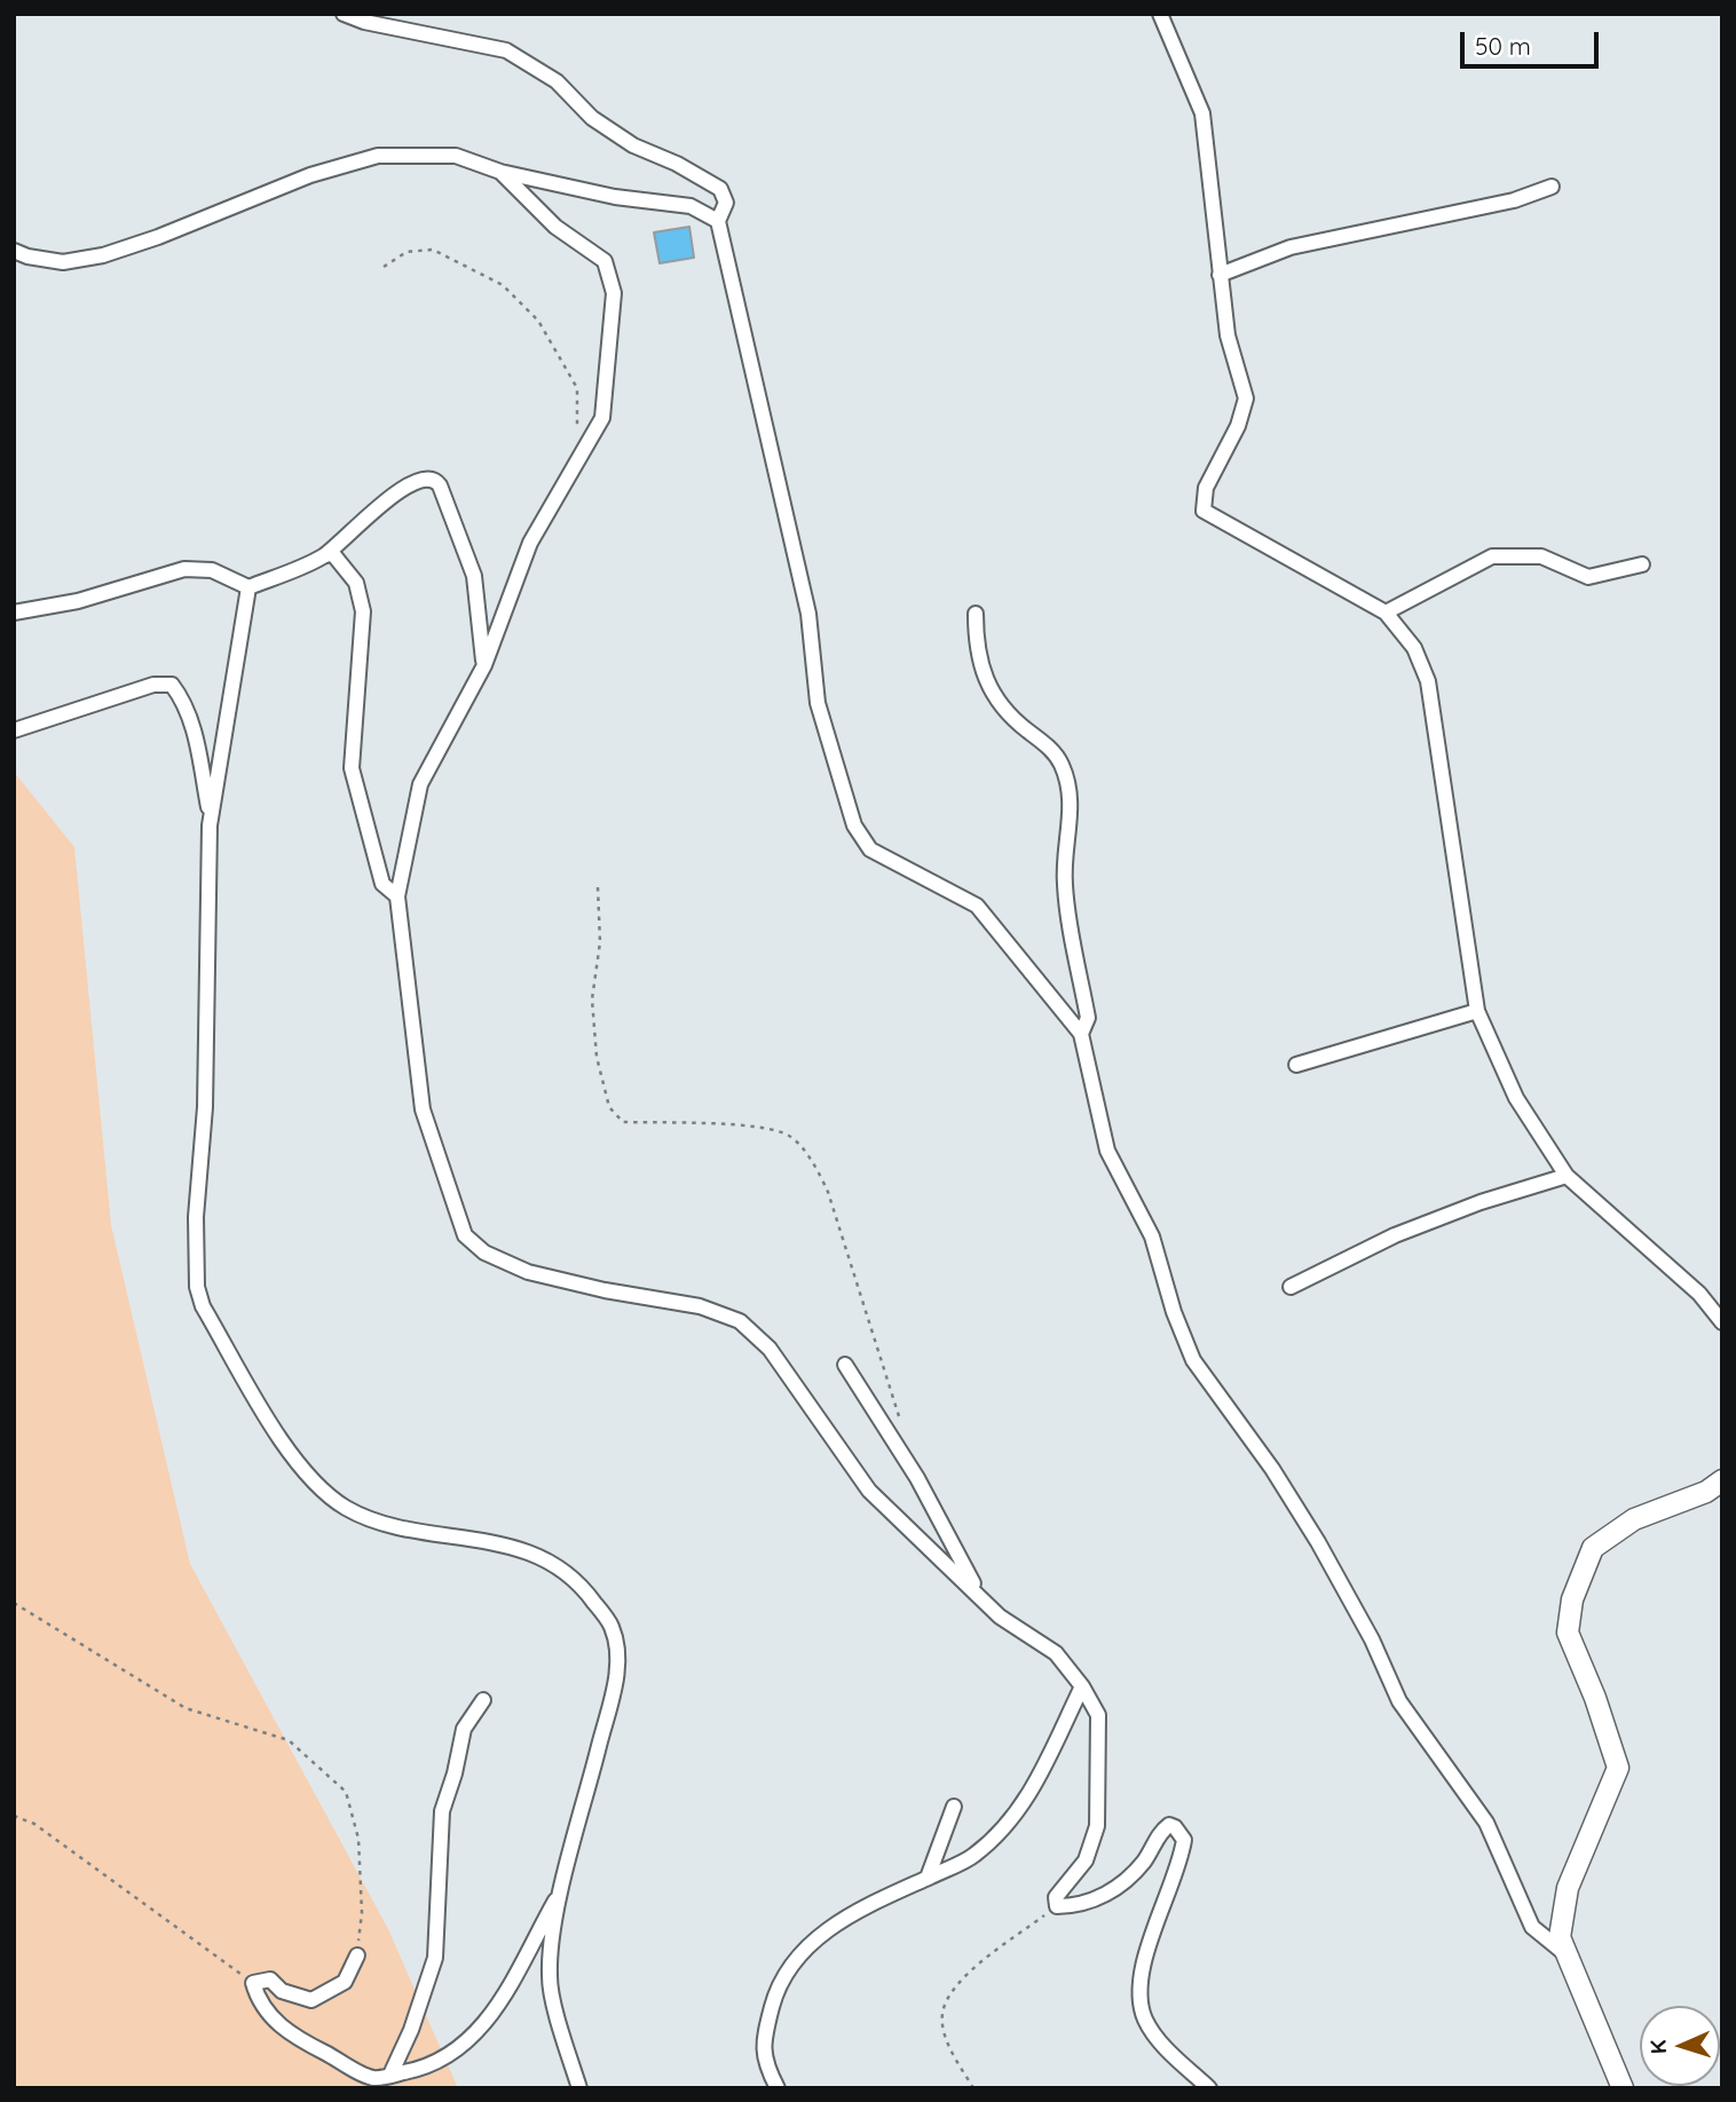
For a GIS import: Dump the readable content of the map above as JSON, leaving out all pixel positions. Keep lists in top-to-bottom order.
{
  "scale_bar": "50 m",
  "north": "left"
}
